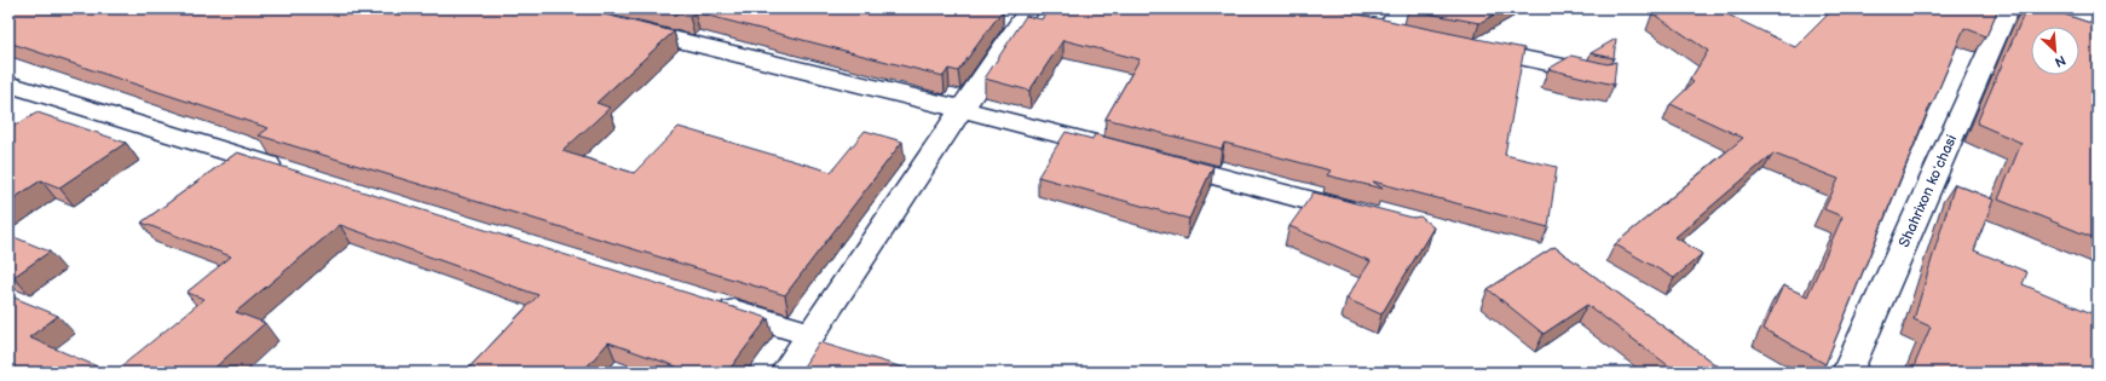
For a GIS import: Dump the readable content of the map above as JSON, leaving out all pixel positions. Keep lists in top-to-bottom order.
{
  "streets": {
    "street": ["Shahrixon koʻchasi"]
  },
  "north": "bottom right"
}
